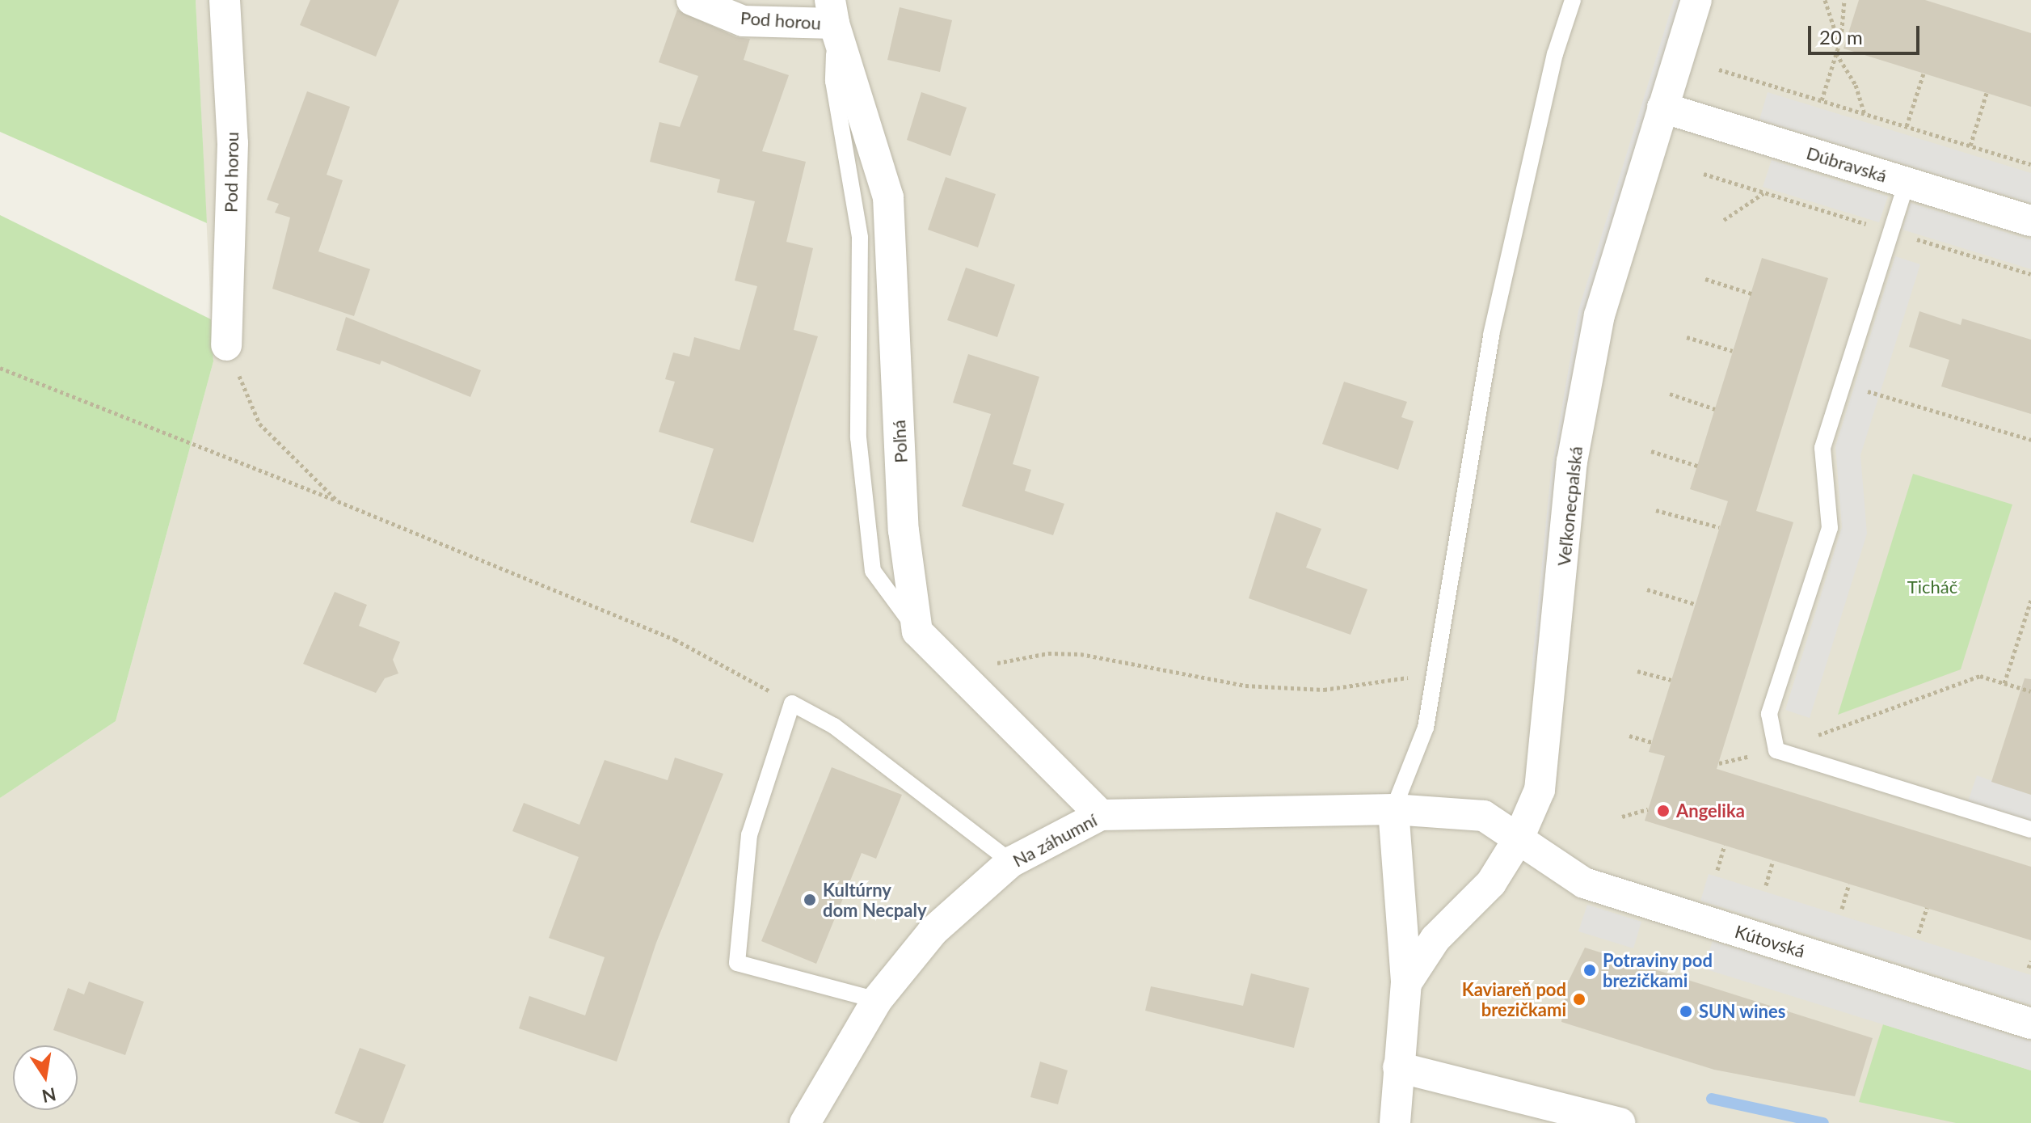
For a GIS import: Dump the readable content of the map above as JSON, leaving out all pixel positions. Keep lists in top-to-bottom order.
{
  "streets": {
    "street": [
      "Pod horou",
      "Dúbravská",
      "Poľná",
      "Veľkonecpalská",
      "Na záhumní",
      "Kútovská"
    ]
  },
  "crossings": [
    ["Pod horou", "Poľná"],
    ["Dúbravská", "Veľkonecpalská"],
    ["Veľkonecpalská", "Na záhumní"],
    ["Veľkonecpalská", "Kútovská"],
    ["Na záhumní", "Kútovská"]
  ],
  "parks": ["Ticháč"],
  "places": [
    "Angelika",
    "Kultúrny dom Necpaly",
    "Potraviny pod brezičkami",
    "Kaviareň pod brezičkami",
    "SUN wines"
  ],
  "scale_bar": "20 m",
  "north": "bottom"
}
